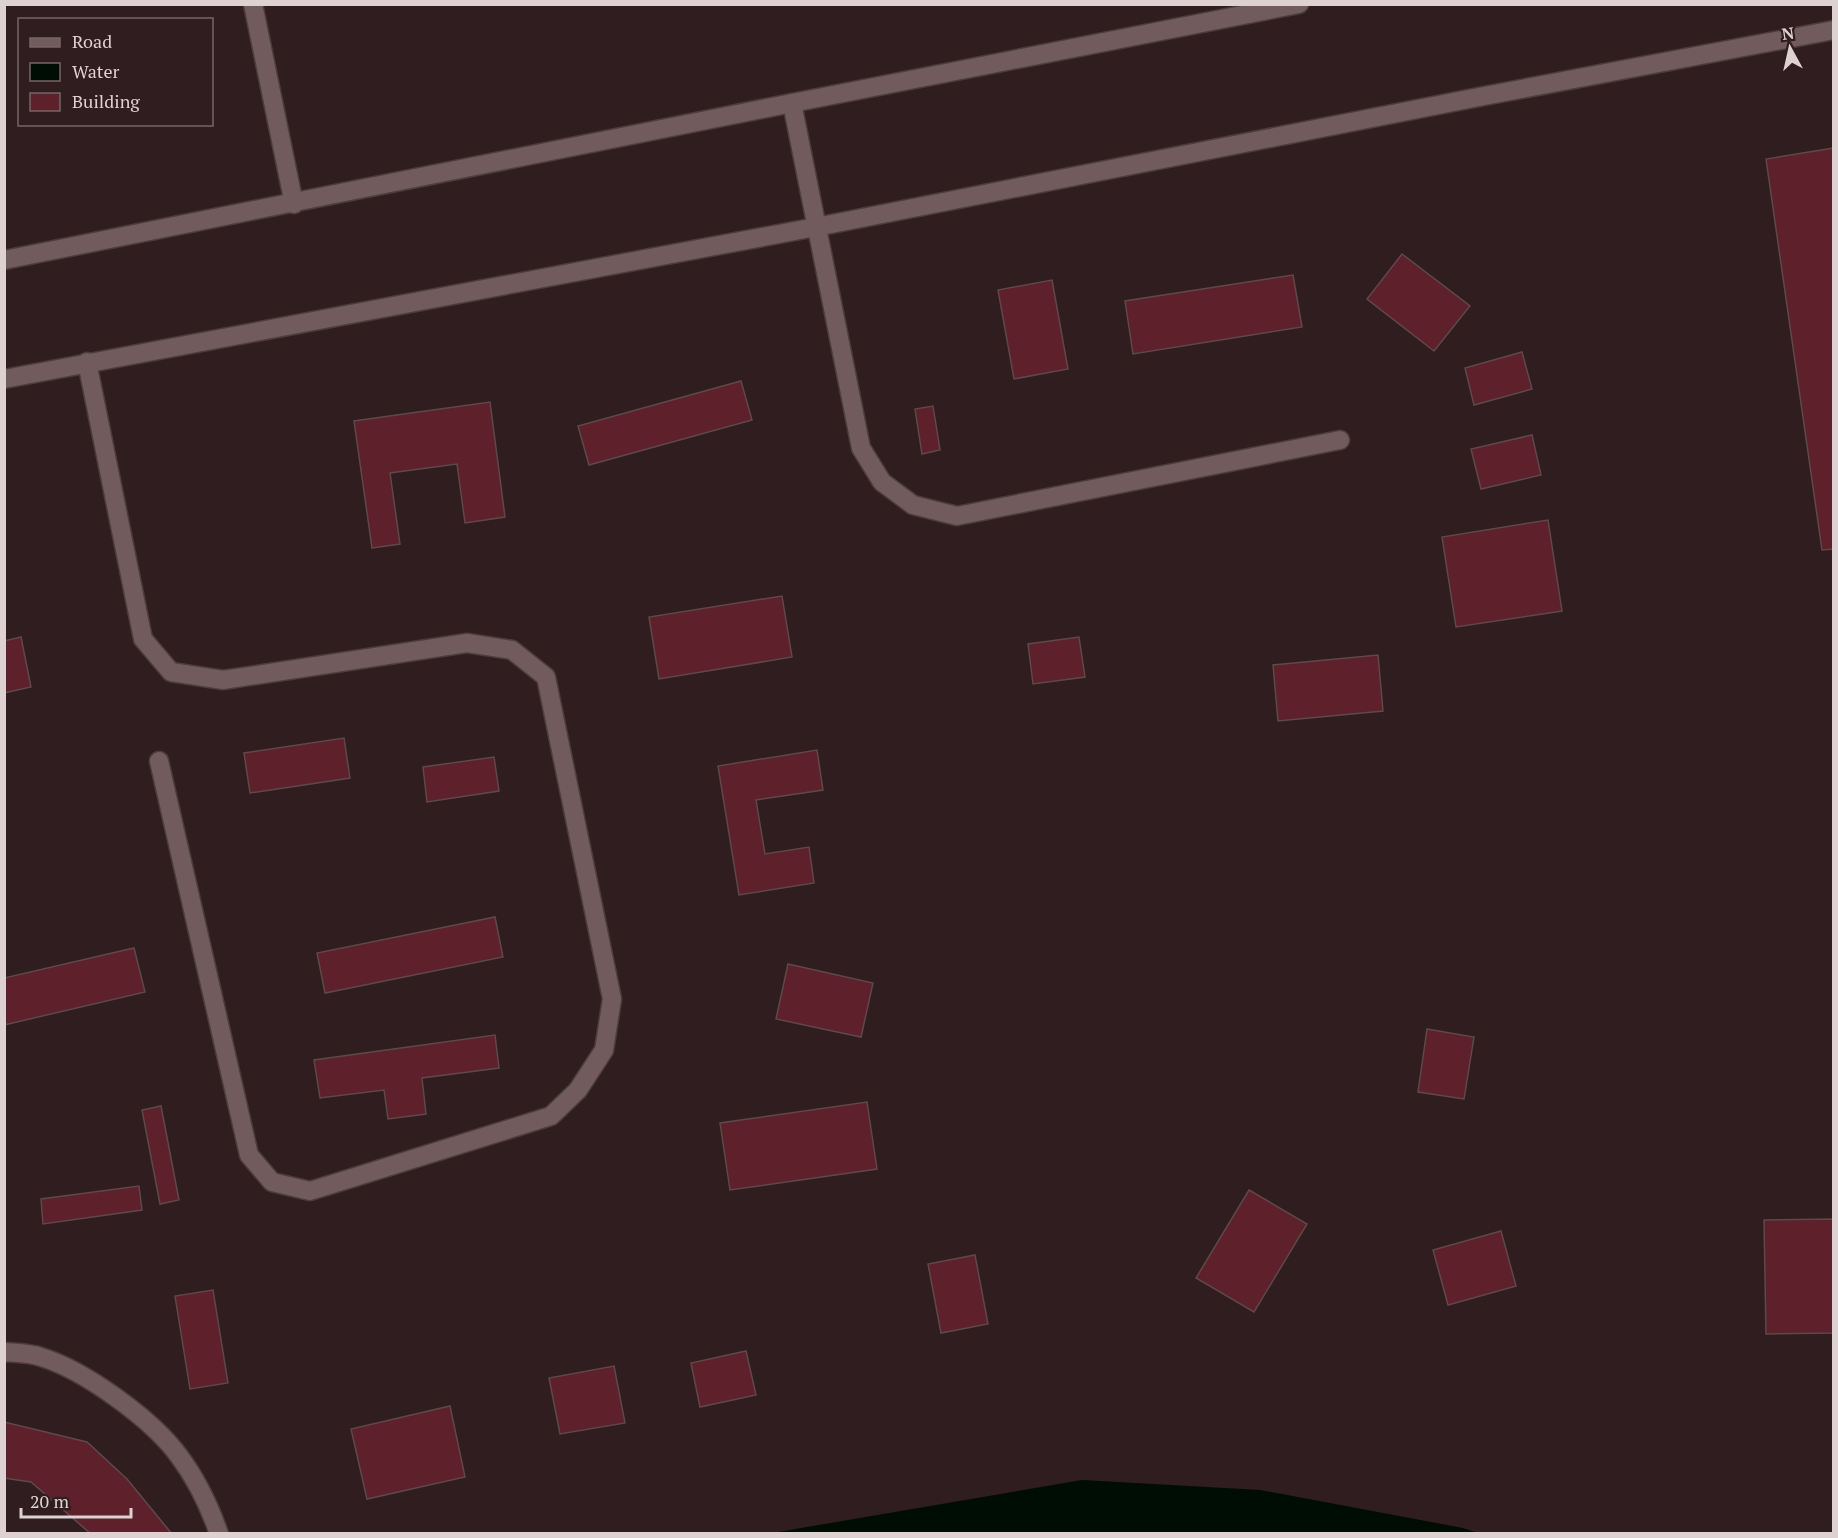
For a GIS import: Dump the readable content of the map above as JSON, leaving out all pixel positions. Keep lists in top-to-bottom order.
{
  "legend": ["Road", "Water", "Building"],
  "scale_bar": "20 m",
  "north": "top"
}
